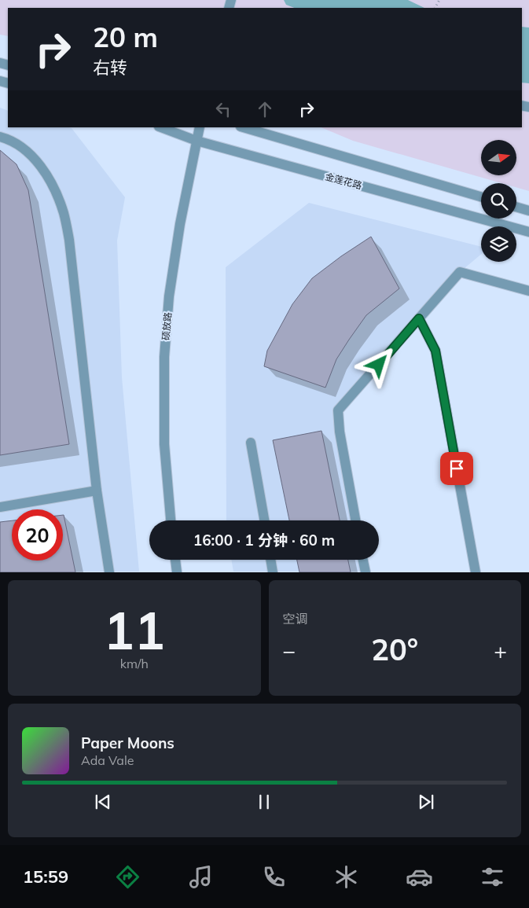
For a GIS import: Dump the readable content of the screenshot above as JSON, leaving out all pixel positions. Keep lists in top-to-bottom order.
{
  "streets": {
    "street": ["金莲花路", "硕放路"]
  },
  "crossings": [
    ["金莲花路", "硕放路"]
  ],
  "north": "right",
  "page": {
    "turn": ["20 m", "右转"],
    "limit": "20",
    "trip": "16:00 · 1 分钟 · 60 m",
    "tile": [
      ["11", "km/h"],
      "空调"
    ],
    "heat": ["−", "20°", "+"],
    "song": ["Paper Moons", "Ada Vale"],
    "tabs": "15:59"
  }
}
